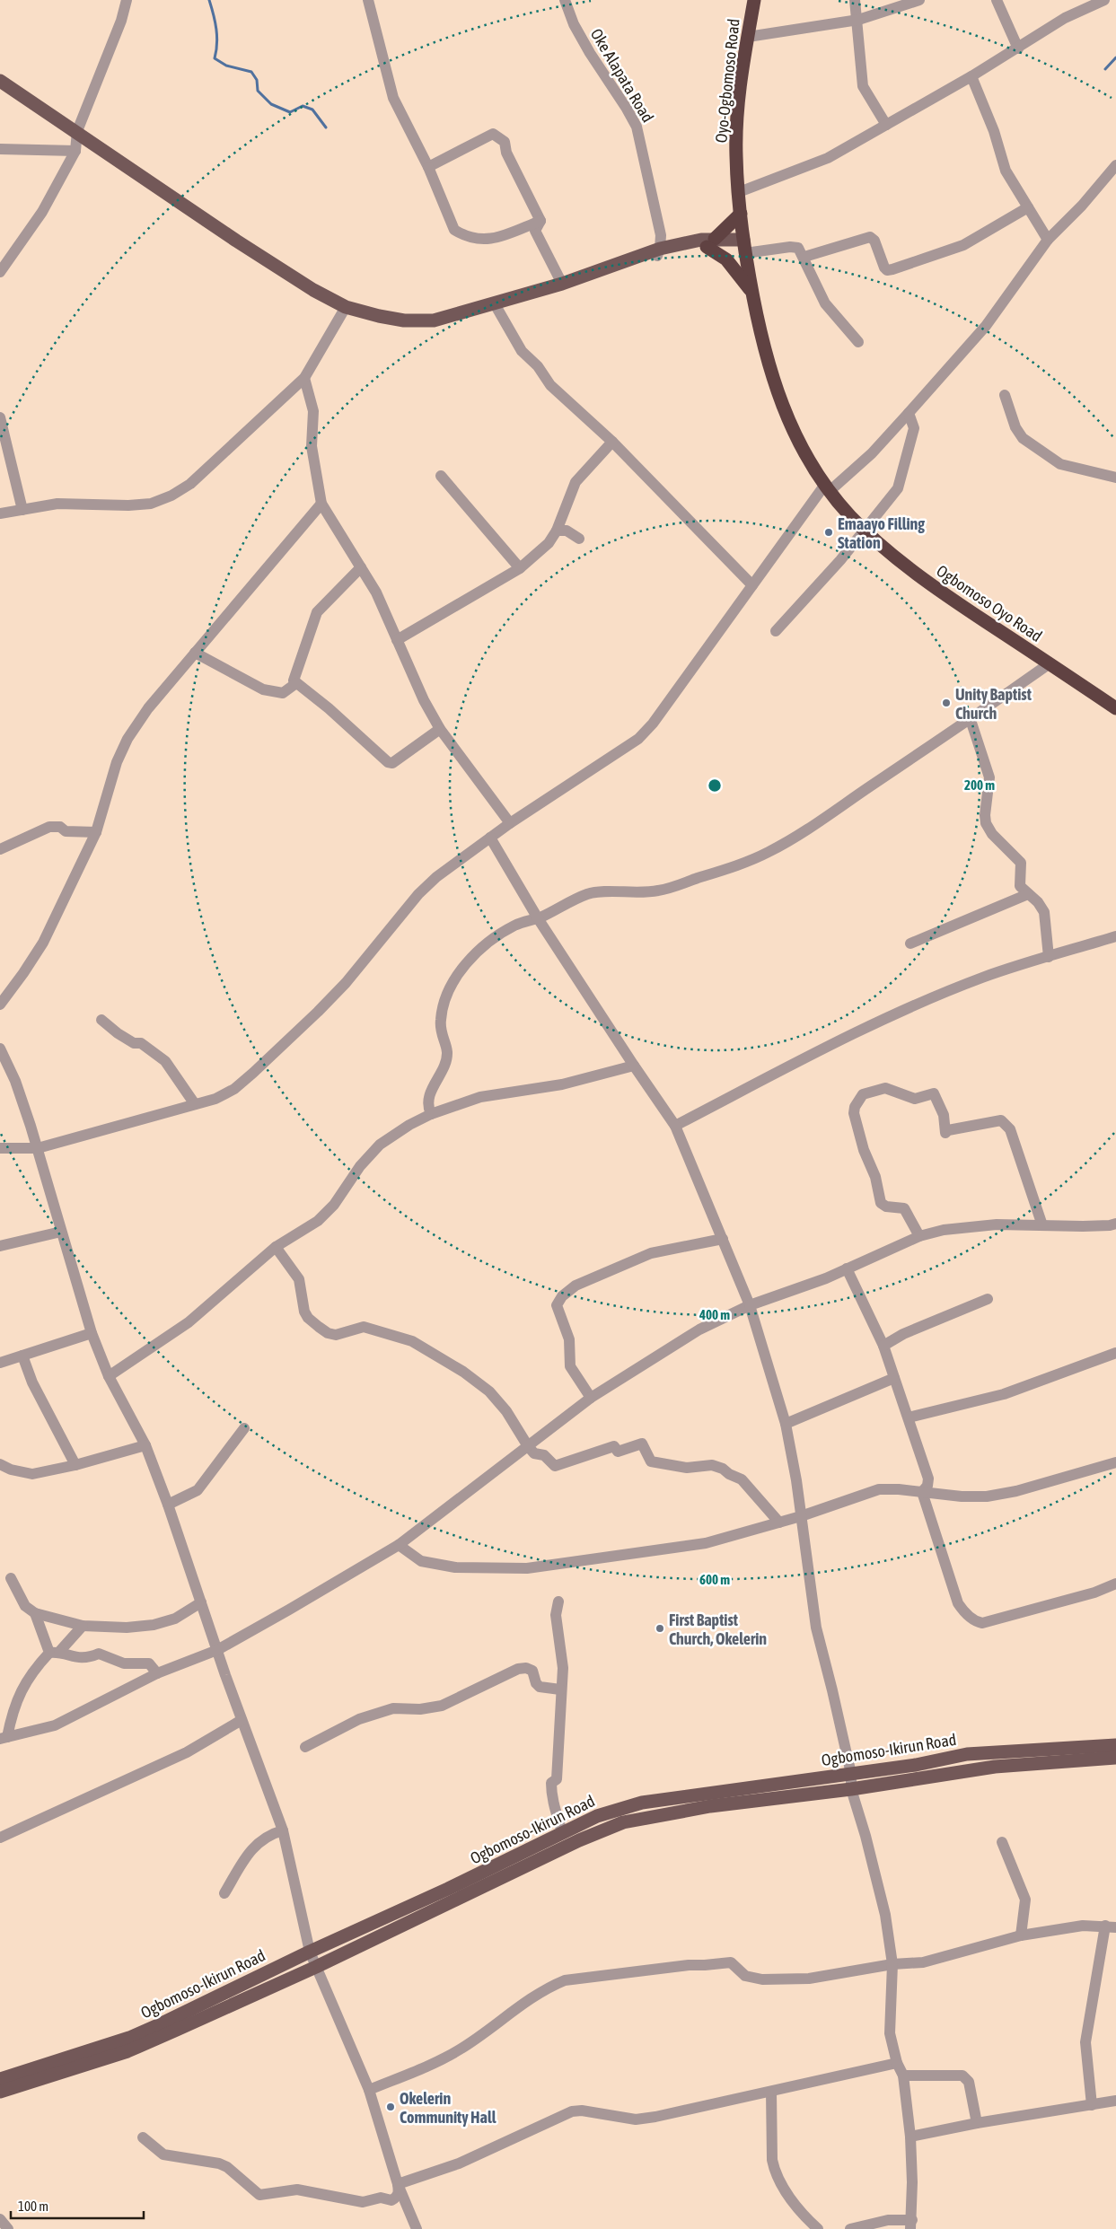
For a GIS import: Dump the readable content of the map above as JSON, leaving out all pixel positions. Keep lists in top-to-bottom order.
{
  "streets": {
    "highway": ["Oyo-Ogbomoso Road", "Ogbomoso Oyo Road"],
    "main road": ["Ogbomoso-Ikirun Road"],
    "street": ["Oke Alapata Road"]
  },
  "crossings": [
    ["Oyo-Ogbomoso Road", "Ogbomoso Oyo Road"]
  ],
  "places": [
    "Emaayo Filling Station",
    "Unity Baptist Church",
    "First Baptist Church, Okelerin",
    "Okelerin Community Hall"
  ],
  "scale_bar": "100 m",
  "rings": ["200 m", "400 m", "600 m"]
}
